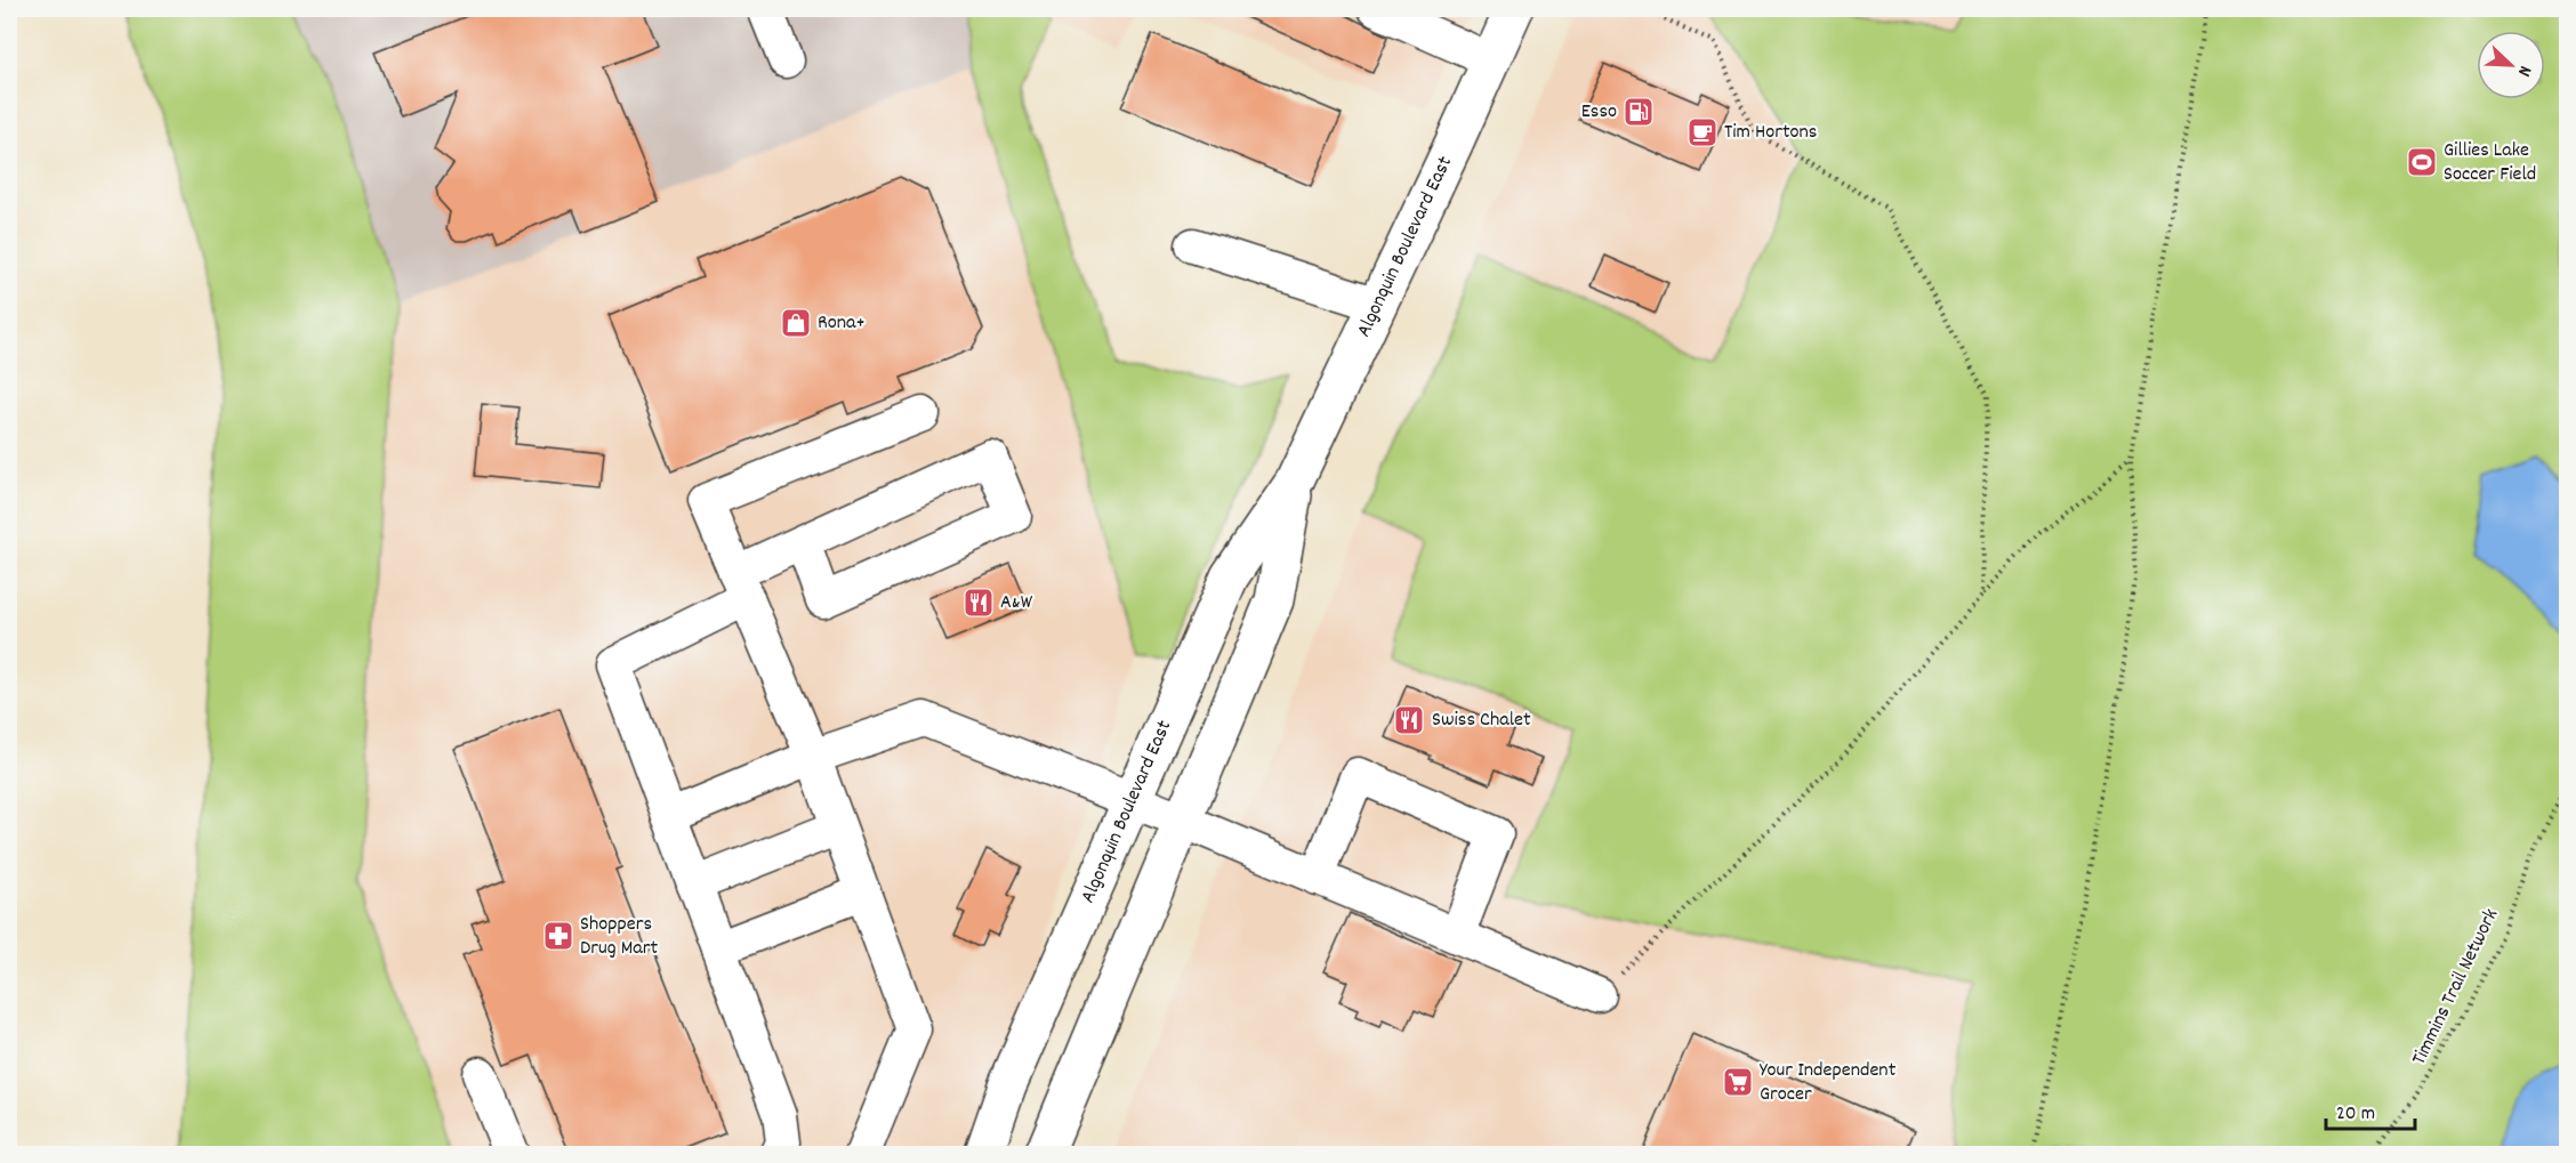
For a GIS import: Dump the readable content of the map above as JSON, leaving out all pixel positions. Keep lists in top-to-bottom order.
{
  "streets": {
    "main road": ["Algonquin Boulevard East"],
    "path": ["Timmins Trail Network"]
  },
  "places": {
    "fuel station": ["Esso"],
    "cafe": ["Tim Hortons"],
    "sports": ["Gillies Lake Soccer Field"],
    "shop": ["Rona+"],
    "restaurant": ["A&W", "Swiss Chalet"],
    "pharmacy": ["Shoppers Drug Mart"],
    "supermarket": ["Your Independent Grocer"]
  },
  "scale_bar": "20 m",
  "north": "bottom right"
}
